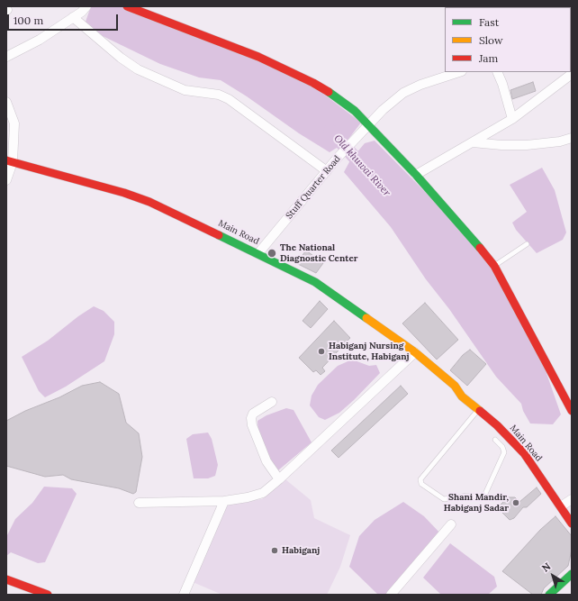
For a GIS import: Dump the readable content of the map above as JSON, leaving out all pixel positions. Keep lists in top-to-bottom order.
{
  "streets": {
    "main road": ["Main Road"],
    "street": ["Stuff Quarter Road"]
  },
  "crossings": [
    ["Stuff Quarter Road", "Main Road"]
  ],
  "water": ["Old khuwai River"],
  "places": [
    "The National Diagnostic Center",
    "Habiganj Nursing Institute, Habiganj",
    "Shani Mandir, Habiganj Sadar",
    "Habiganj"
  ],
  "legend": ["Fast", "Slow", "Jam"],
  "scale_bar": "100 m",
  "north": "top left"
}
